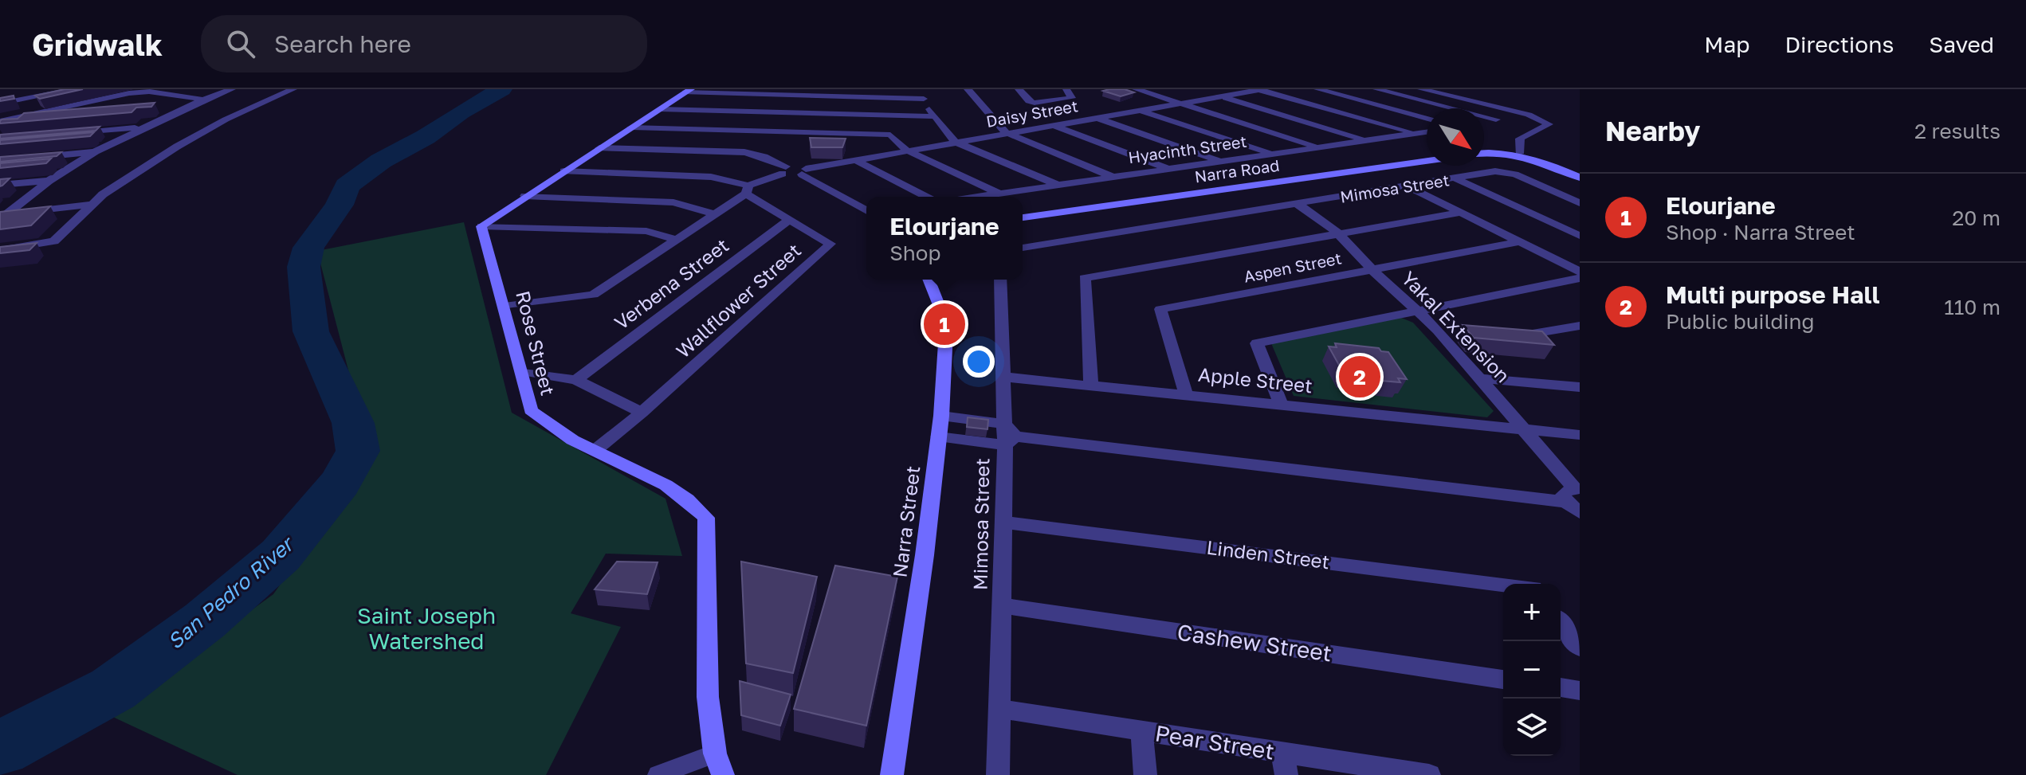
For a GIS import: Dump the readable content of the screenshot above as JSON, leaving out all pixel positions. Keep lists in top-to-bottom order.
{
  "streets": {
    "street": [
      "Daisy Street",
      "Hyacinth Street",
      "Narra Road",
      "Mimosa Street",
      "Aspen Street",
      "Verbena Street",
      "Wallflower Street",
      "Yakal Extension",
      "Rose Street",
      "Apple Street",
      "Narra Street",
      "Linden Street",
      "Cashew Street",
      "Pear Street"
    ]
  },
  "crossings": [
    ["Mimosa Street", "Yakal Extension"],
    ["Mimosa Street", "Apple Street"],
    ["Mimosa Street", "Linden Street"],
    ["Mimosa Street", "Cashew Street"],
    ["Mimosa Street", "Pear Street"],
    ["Aspen Street", "Yakal Extension"],
    ["Aspen Street", "Apple Street"],
    ["Verbena Street", "Wallflower Street"],
    ["Wallflower Street", "Rose Street"],
    ["Yakal Extension", "Apple Street"]
  ],
  "water": ["San Pedro River"],
  "parks": ["Saint Joseph Watershed"],
  "north": "bottom right",
  "page": {
    "header": "Gridwalk",
    "search": "Search here",
    "nav": ["Map", "Directions", "Saved"],
    "heading": ["Nearby", "2 results"],
    "list": [
      {
        "mark": "1",
        "name": "Elourjane",
        "note": "Shop · Narra Street",
        "value": "20 m"
      },
      {
        "mark": "2",
        "name": "Multi purpose Hall",
        "note": "Public building",
        "value": "110 m"
      }
    ],
    "popup": ["Elourjane", "Shop"],
    "pins": ["1", "2"],
    "map_buttons": ["+", "−"]
  }
}
